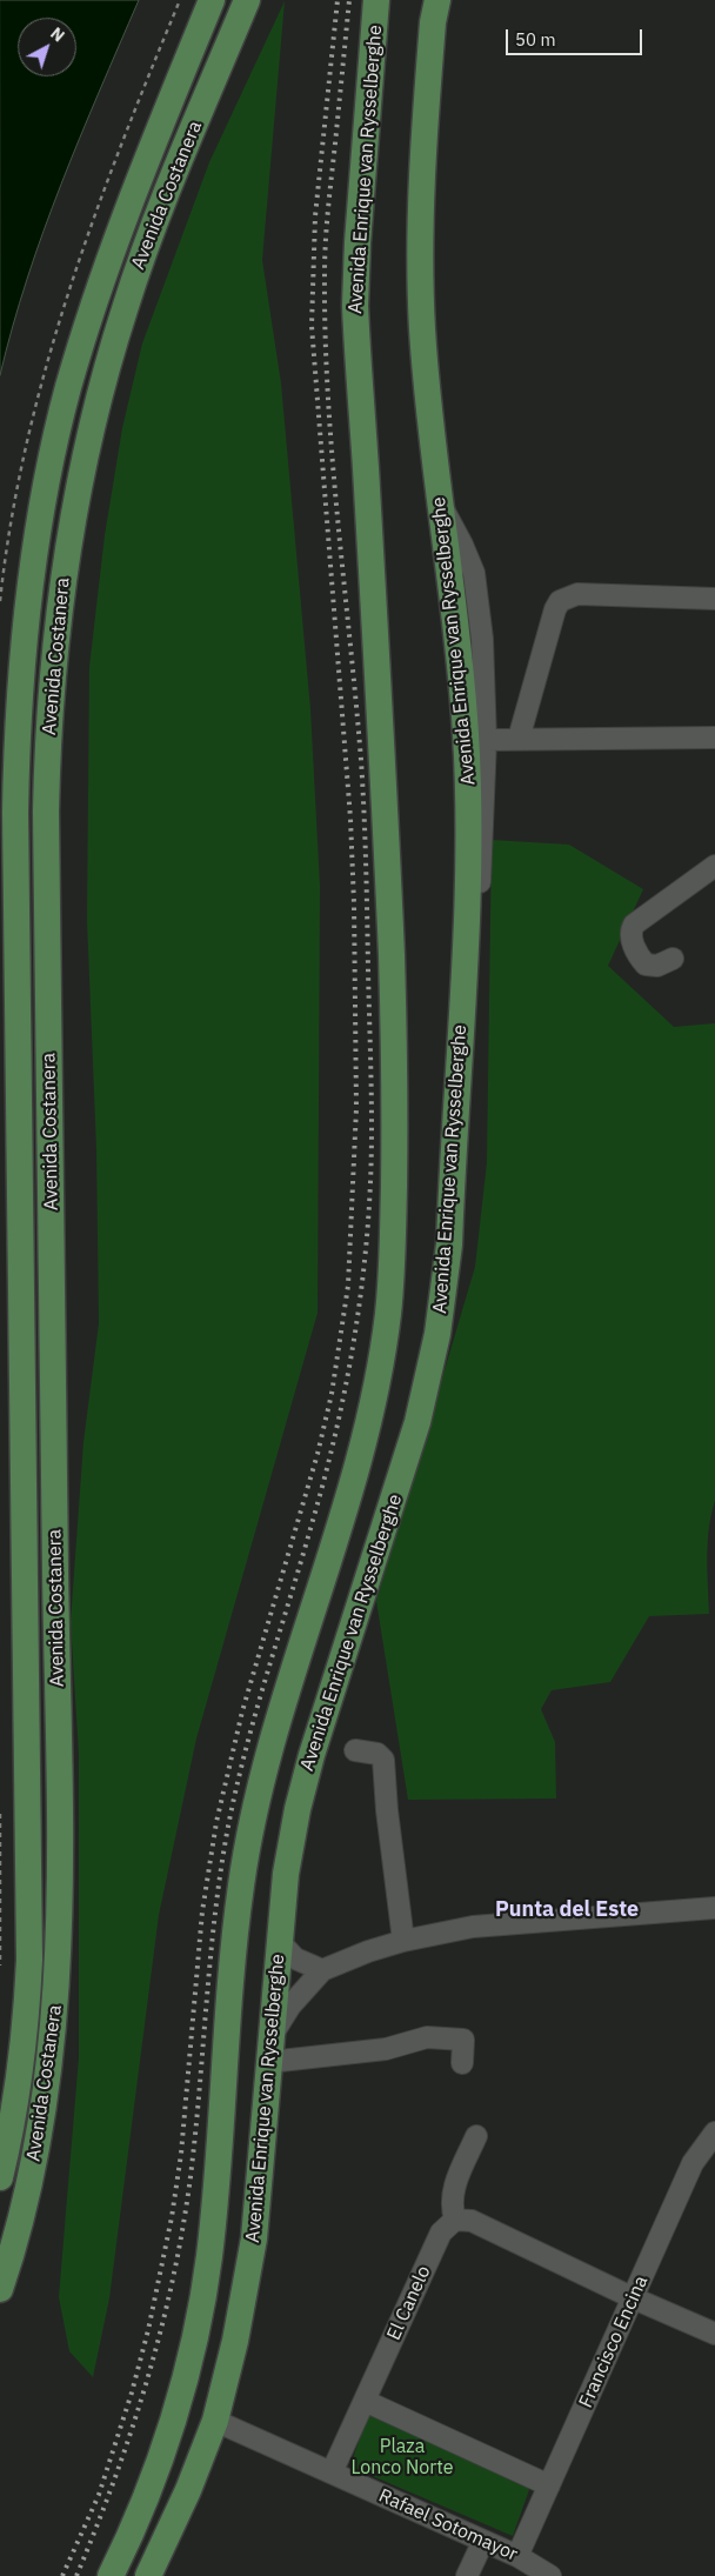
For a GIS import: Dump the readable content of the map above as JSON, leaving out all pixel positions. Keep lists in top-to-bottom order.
{
  "streets": {
    "main road": ["Avenida Enrique van Rysselberghe", "Avenida Costanera"],
    "street": ["El Canelo", "Francisco Encina", "Rafael Sotomayor"]
  },
  "crossings": [
    ["Avenida Enrique van Rysselberghe", "Rafael Sotomayor"],
    ["El Canelo", "Rafael Sotomayor"],
    ["Francisco Encina", "Rafael Sotomayor"]
  ],
  "districts": ["Punta del Este"],
  "parks": ["Plaza Lonco Norte"],
  "scale_bar": "50 m",
  "north": "top right"
}
